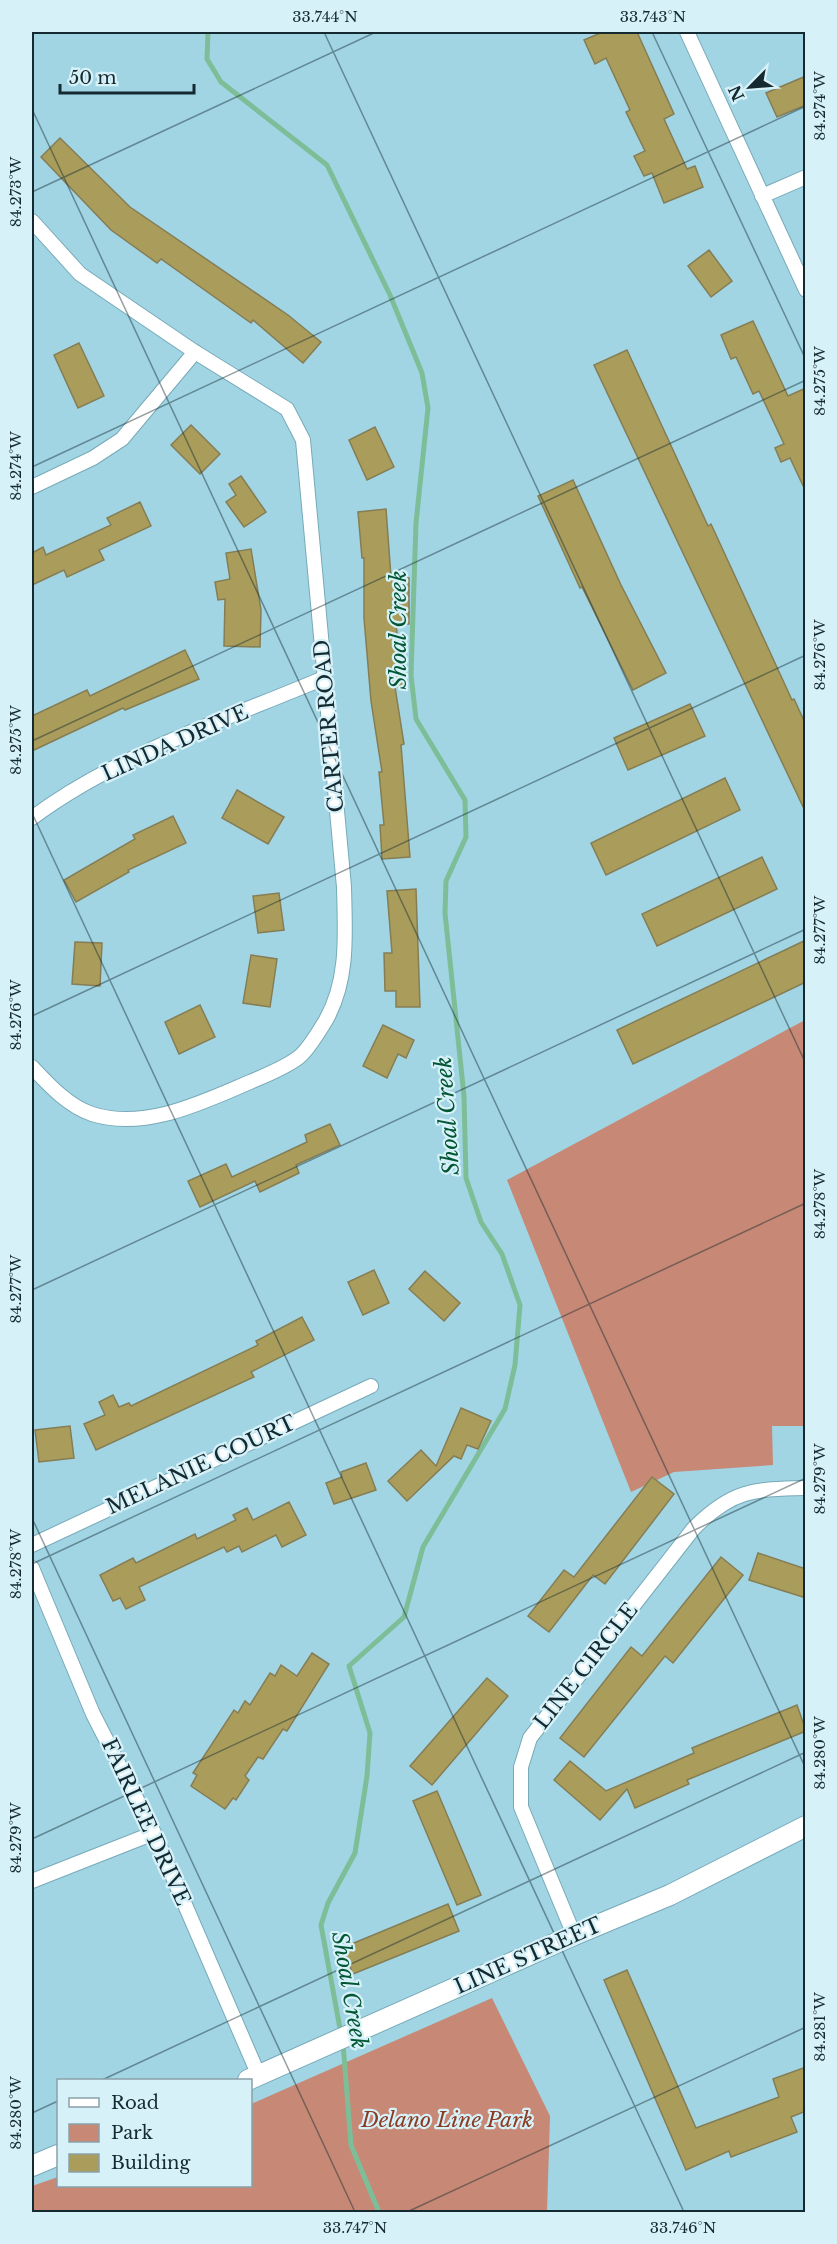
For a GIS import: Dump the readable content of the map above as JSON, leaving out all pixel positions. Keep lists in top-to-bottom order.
{
  "streets": {
    "street": [
      "CARTER ROAD",
      "LINDA DRIVE",
      "MELANIE COURT",
      "LINE CIRCLE",
      "FAIRLEE DRIVE",
      "LINE STREET"
    ]
  },
  "crossings": [
    ["CARTER ROAD", "LINDA DRIVE"],
    ["LINE CIRCLE", "LINE STREET"],
    ["FAIRLEE DRIVE", "LINE STREET"]
  ],
  "water": ["Shoal Creek"],
  "parks": ["Delano Line Park"],
  "legend": ["Road", "Park", "Building"],
  "scale_bar": "50 m",
  "north": "bottom left",
  "coordinates": [
    "33.744°N",
    "33.743°N",
    "84.274°W",
    "84.273°W",
    "84.275°W",
    "84.276°W",
    "84.277°W",
    "84.278°W",
    "84.279°W",
    "84.280°W",
    "84.281°W",
    "33.747°N",
    "33.746°N"
  ]
}
